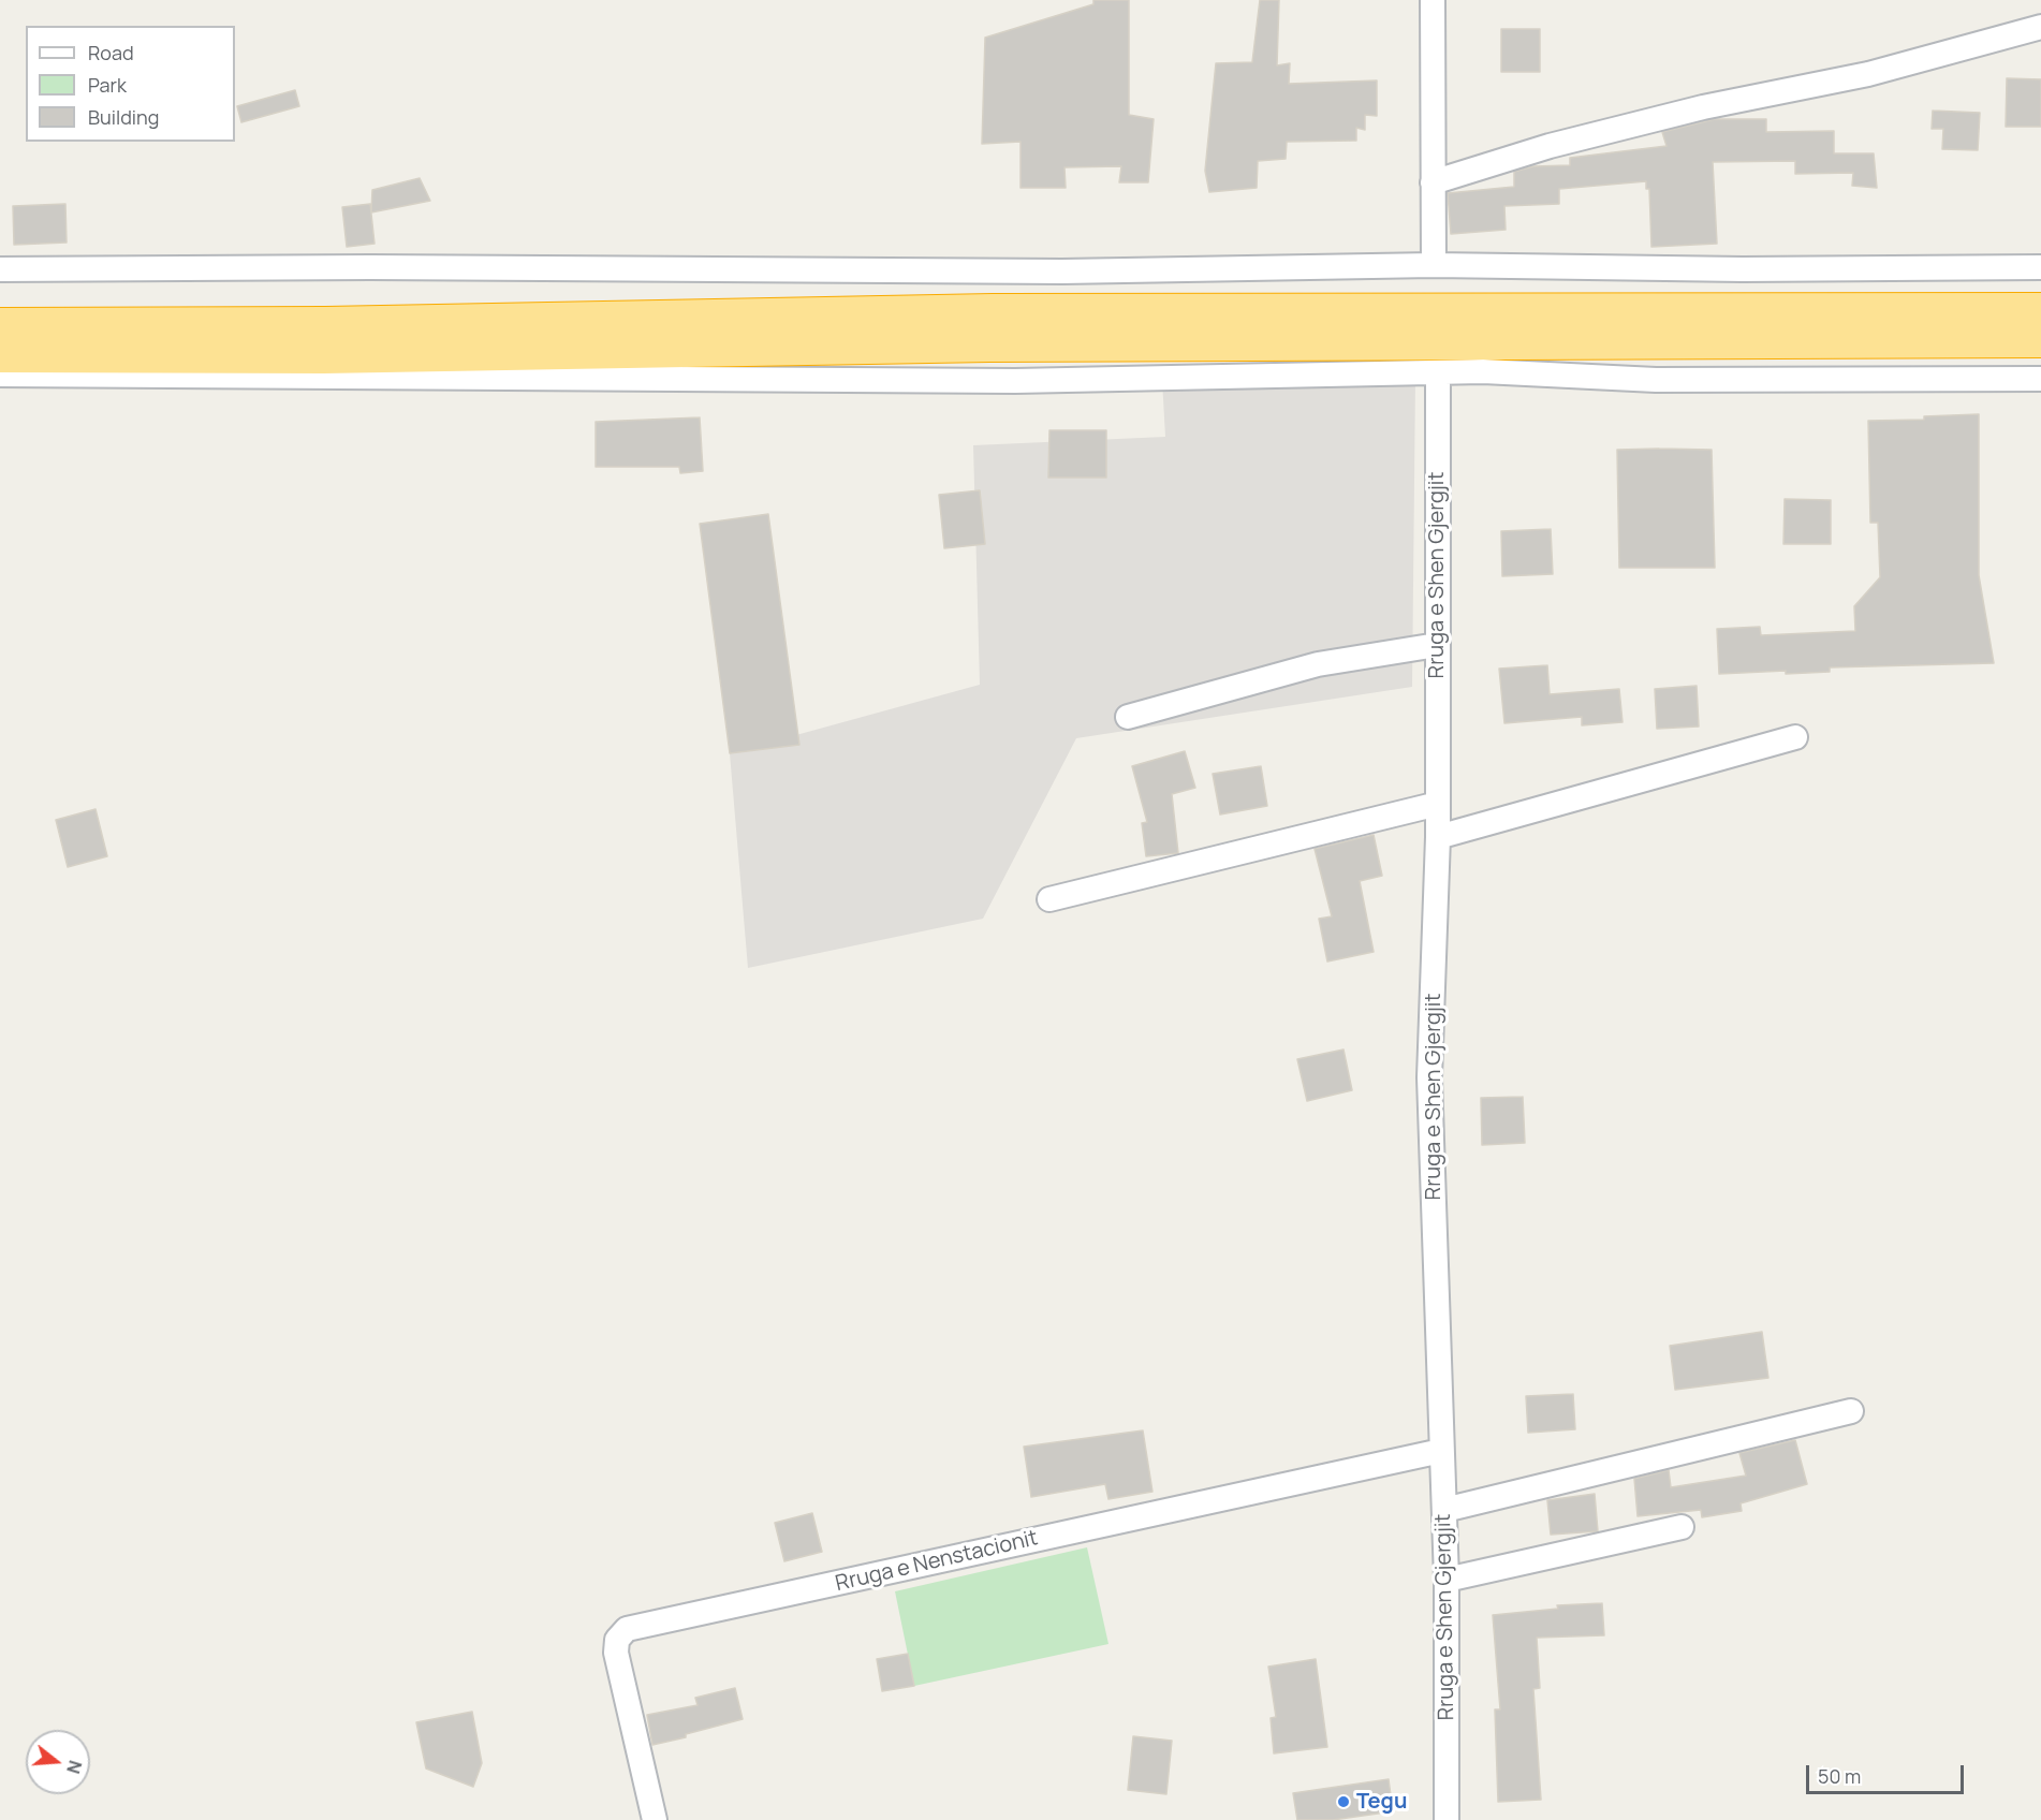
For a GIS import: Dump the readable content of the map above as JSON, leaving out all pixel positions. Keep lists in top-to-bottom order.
{
  "streets": {
    "street": ["Rruga e Shen Gjergjit", "Rruga e Nenstacionit"]
  },
  "crossings": [
    ["Rruga e Shen Gjergjit", "Rruga e Nenstacionit"]
  ],
  "places": ["Tegu"],
  "legend": ["Road", "Park", "Building"],
  "scale_bar": "50 m",
  "north": "right"
}
